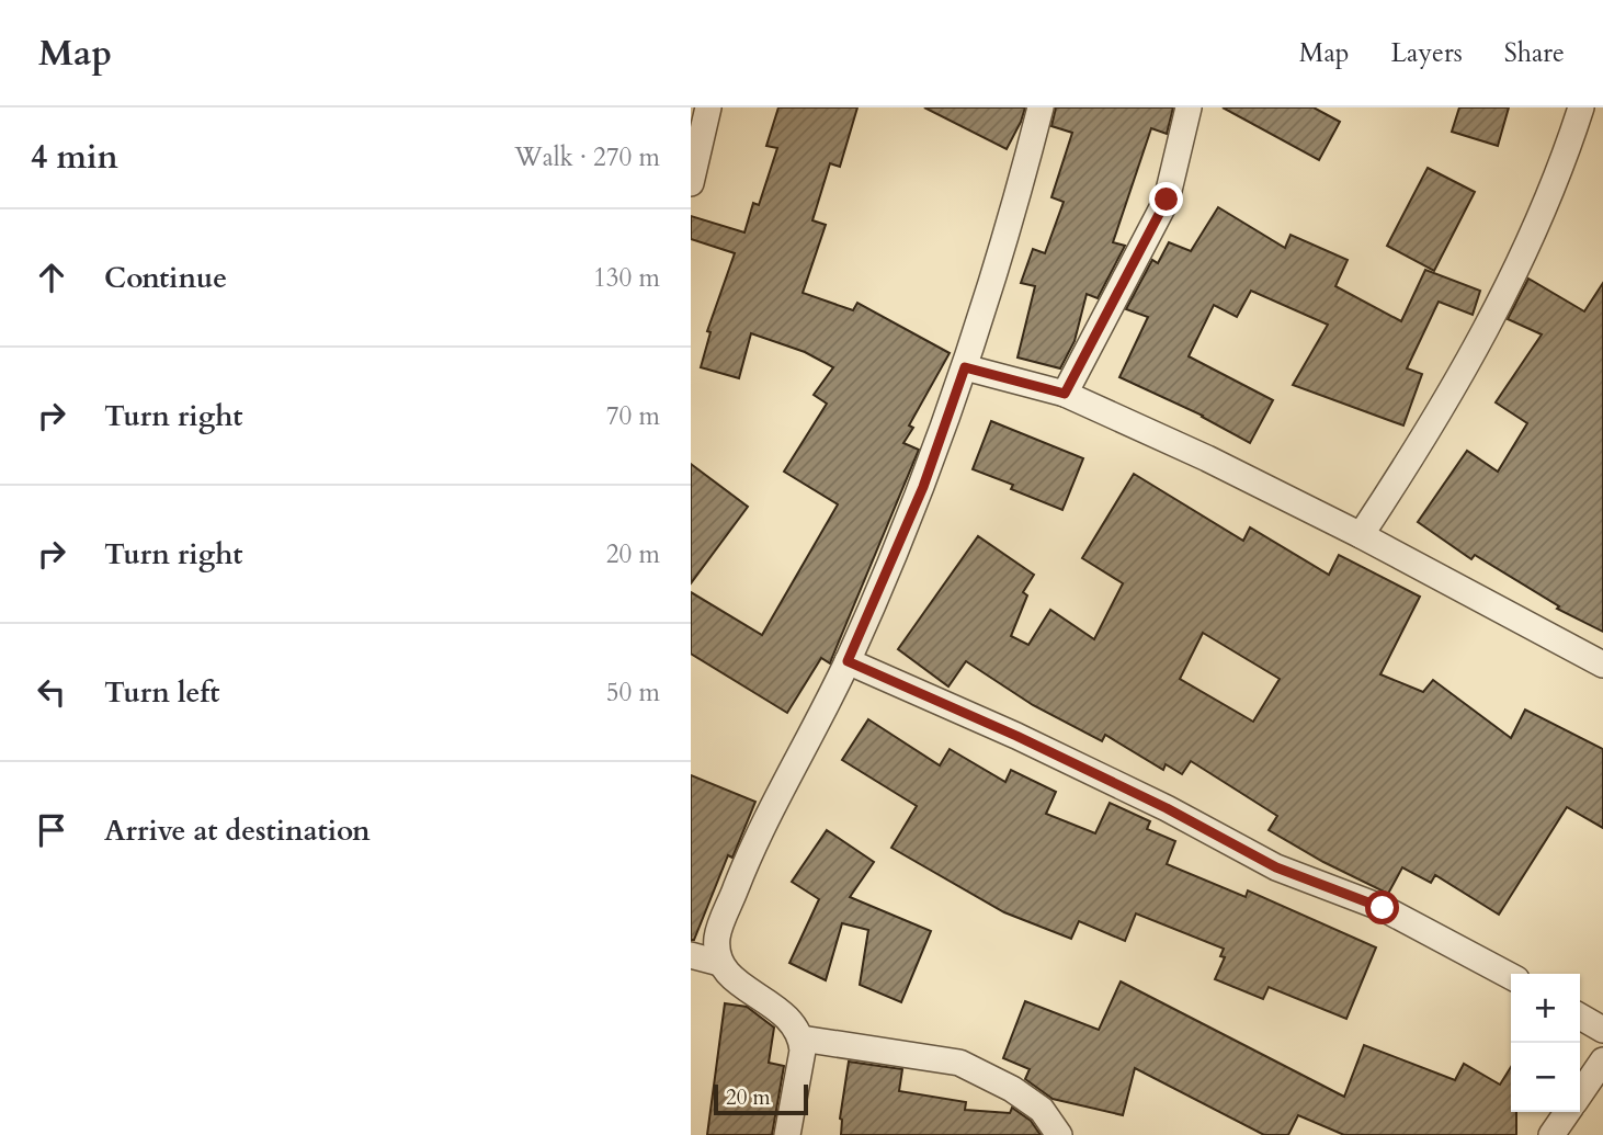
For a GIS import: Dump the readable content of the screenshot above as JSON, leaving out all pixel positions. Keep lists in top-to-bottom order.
{
  "scale_bar": "20 m",
  "page": {
    "header": "Map",
    "nav": ["Map", "Layers", "Share"],
    "heading": ["4 min", "Walk · 270 m"],
    "list": [
      ["Continue", "130 m"],
      ["Turn right", "70 m"],
      ["Turn right", "20 m"],
      ["Turn left", "50 m"],
      "Arrive at destination"
    ],
    "map_buttons": ["+", "−"],
    "scale": "20 m"
  }
}
